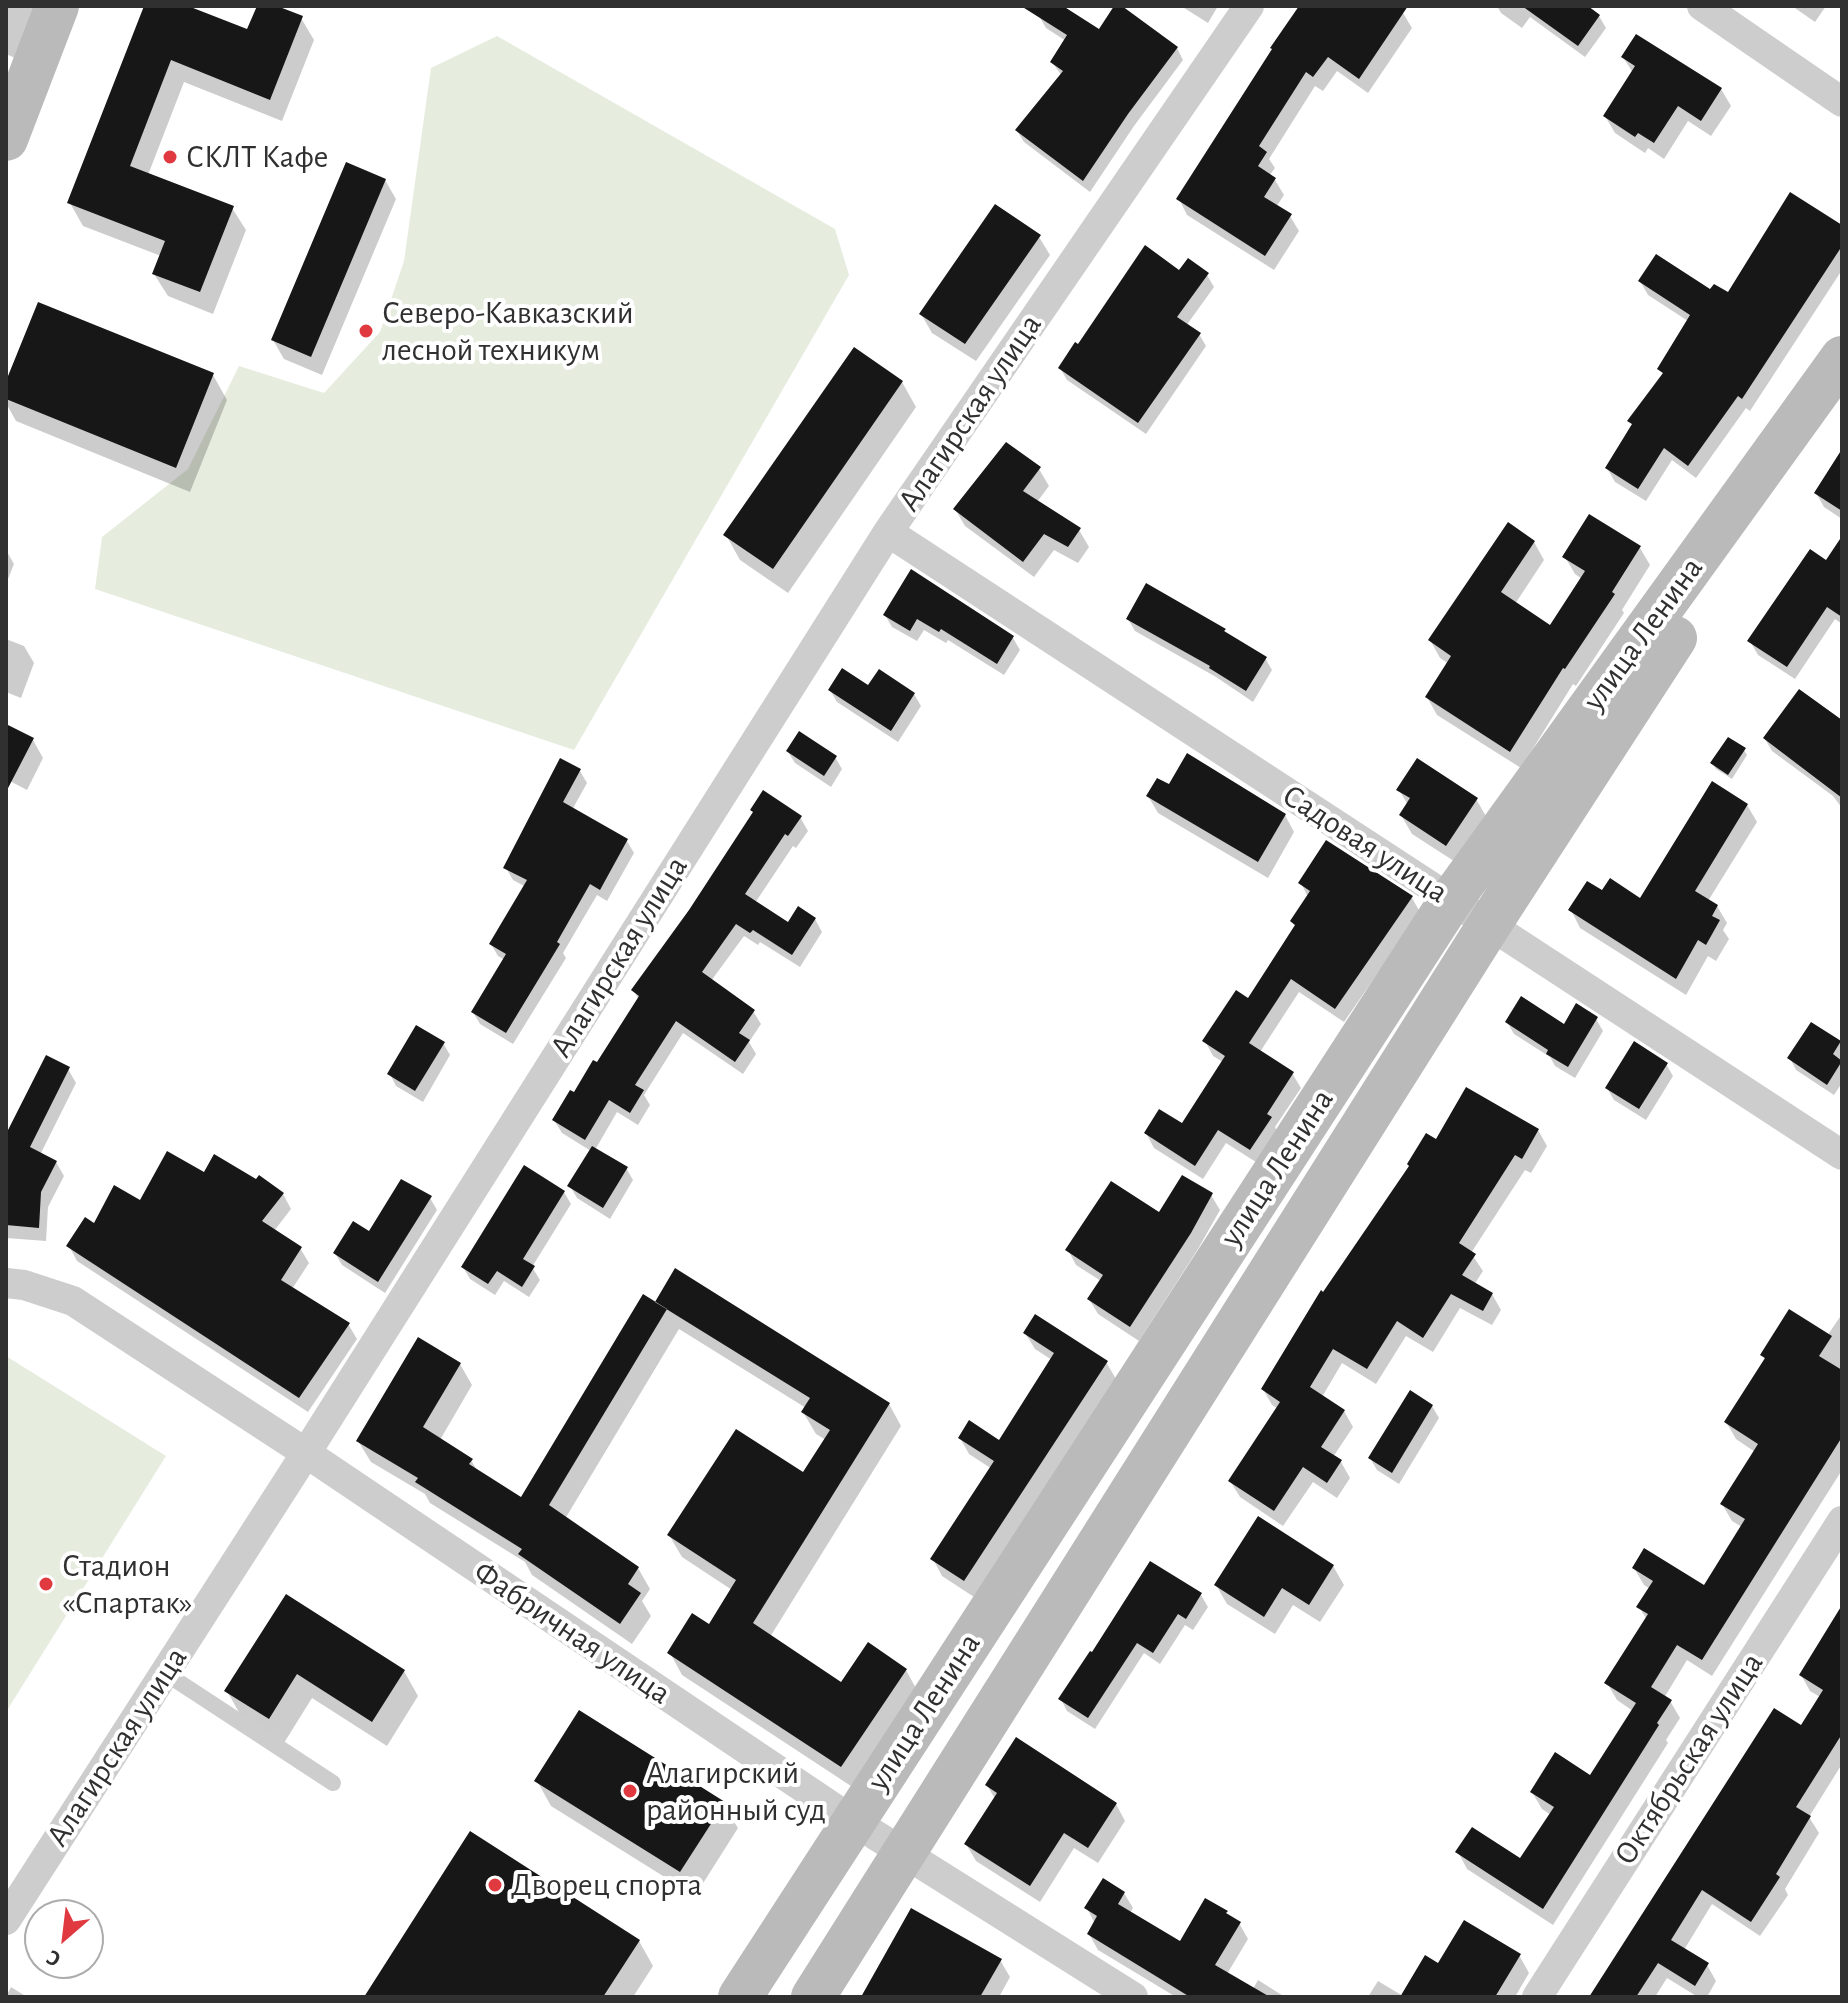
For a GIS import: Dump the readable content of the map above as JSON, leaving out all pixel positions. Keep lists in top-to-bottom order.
{
  "streets": {
    "street": [
      "Алагирская улица",
      "улица Ленина",
      "Садовая улица",
      "Фабричная улица",
      "Октябрьская улица"
    ]
  },
  "crossings": [
    ["Алагирская улица", "Садовая улица"],
    ["Алагирская улица", "Фабричная улица"],
    ["улица Ленина", "Садовая улица"],
    ["улица Ленина", "Фабричная улица"]
  ],
  "places": [
    "СКЛТ Кафе",
    "Северо-Кавказский лесной техникум",
    "Стадион «Спартак»",
    "Алагирский районный суд",
    "Дворец спорта"
  ],
  "north": "bottom left"
}
